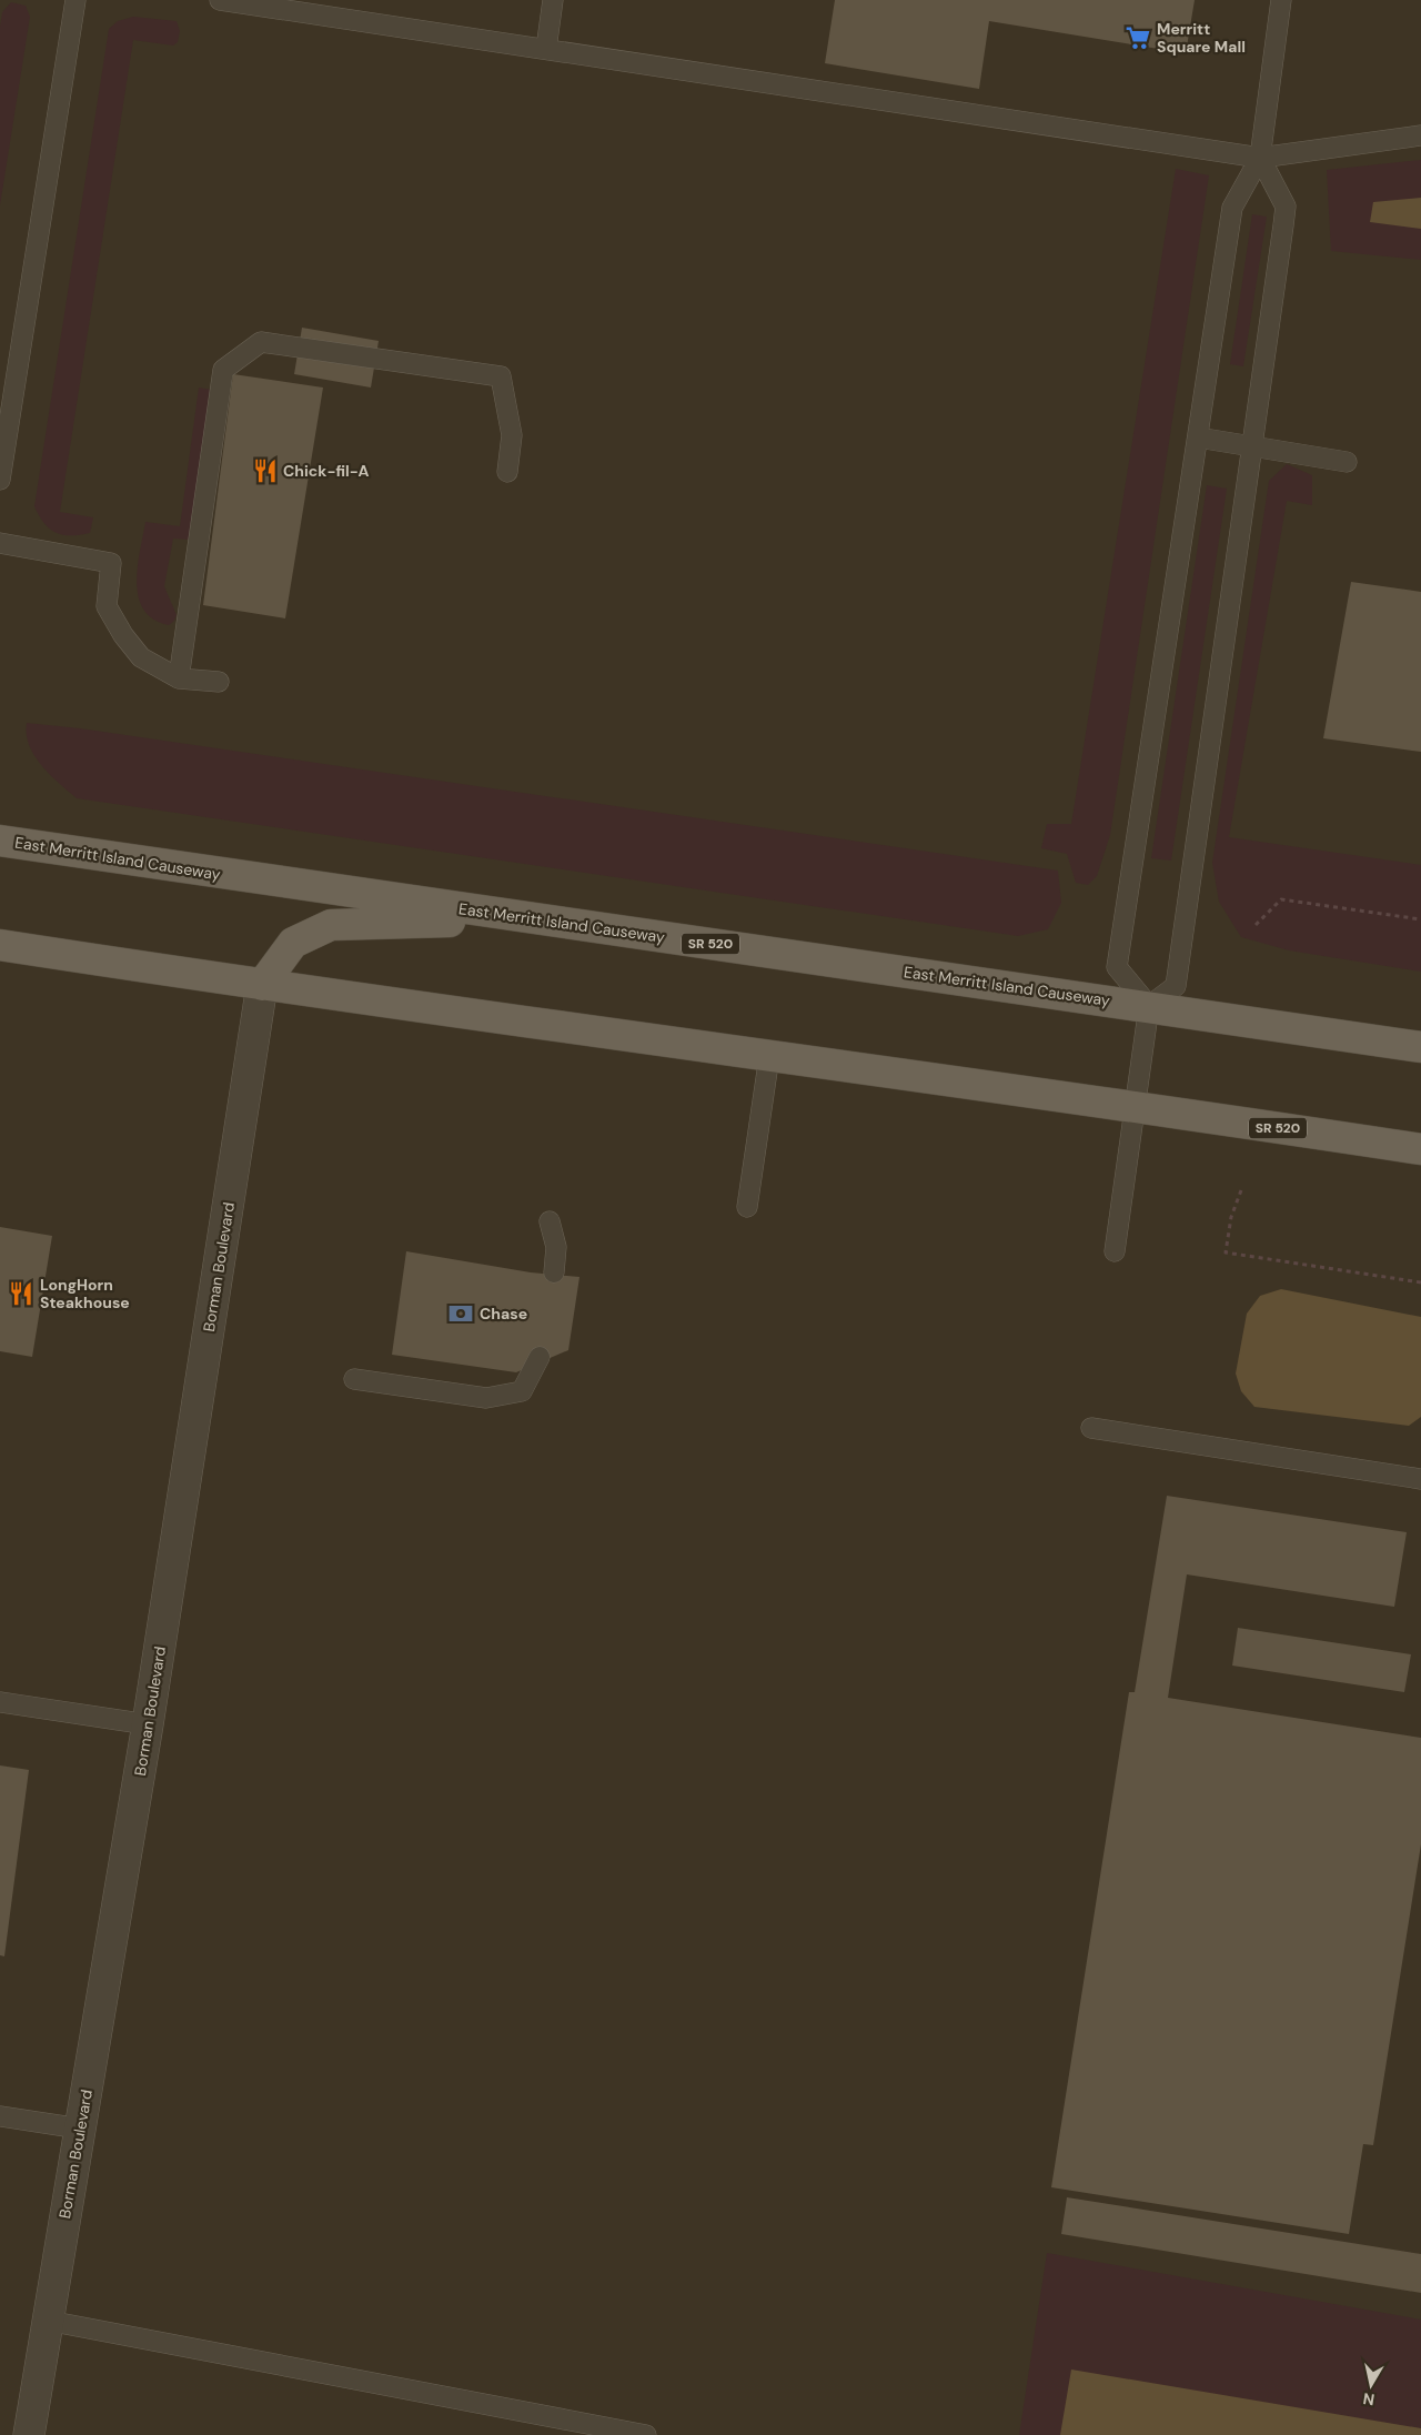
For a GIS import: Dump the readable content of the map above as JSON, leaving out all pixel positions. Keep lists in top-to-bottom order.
{
  "streets": {
    "main road": ["East Merritt Island Causeway", "SR 520"],
    "street": ["Borman Boulevard"]
  },
  "crossings": [
    ["SR 520", "Borman Boulevard"]
  ],
  "places": {
    "supermarket": ["Merritt Square Mall"],
    "restaurant": ["Chick-fil-A", "LongHorn Steakhouse"],
    "bank": ["Chase"]
  },
  "north": "bottom"
}
